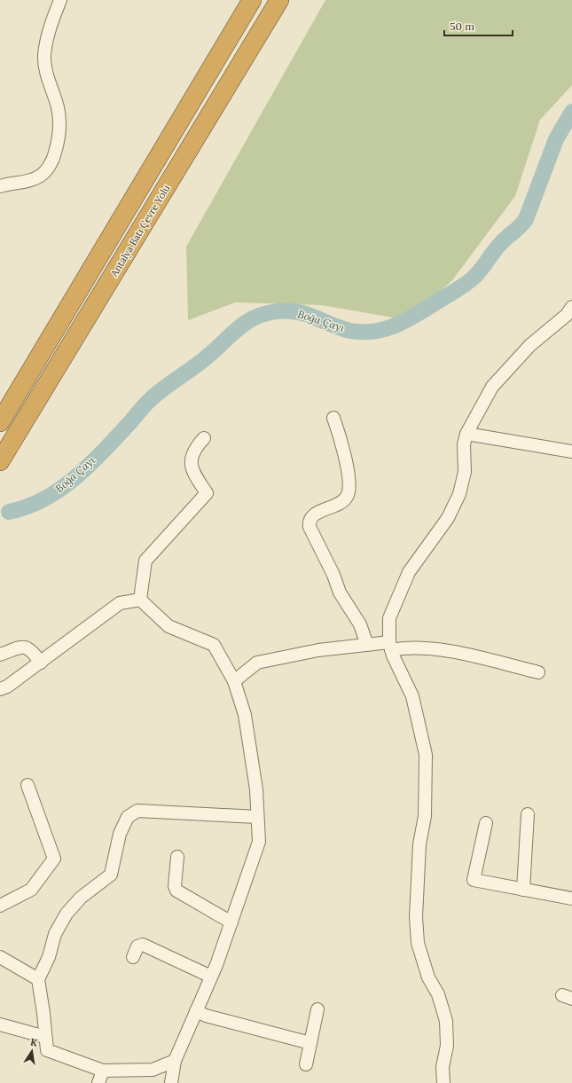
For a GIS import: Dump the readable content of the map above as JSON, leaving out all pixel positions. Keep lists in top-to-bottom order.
{
  "streets": {
    "highway": ["Antalya Batı Çevre Yolu"]
  },
  "water": ["Boğa Çayı"],
  "scale_bar": "50 m",
  "north": "top"
}
